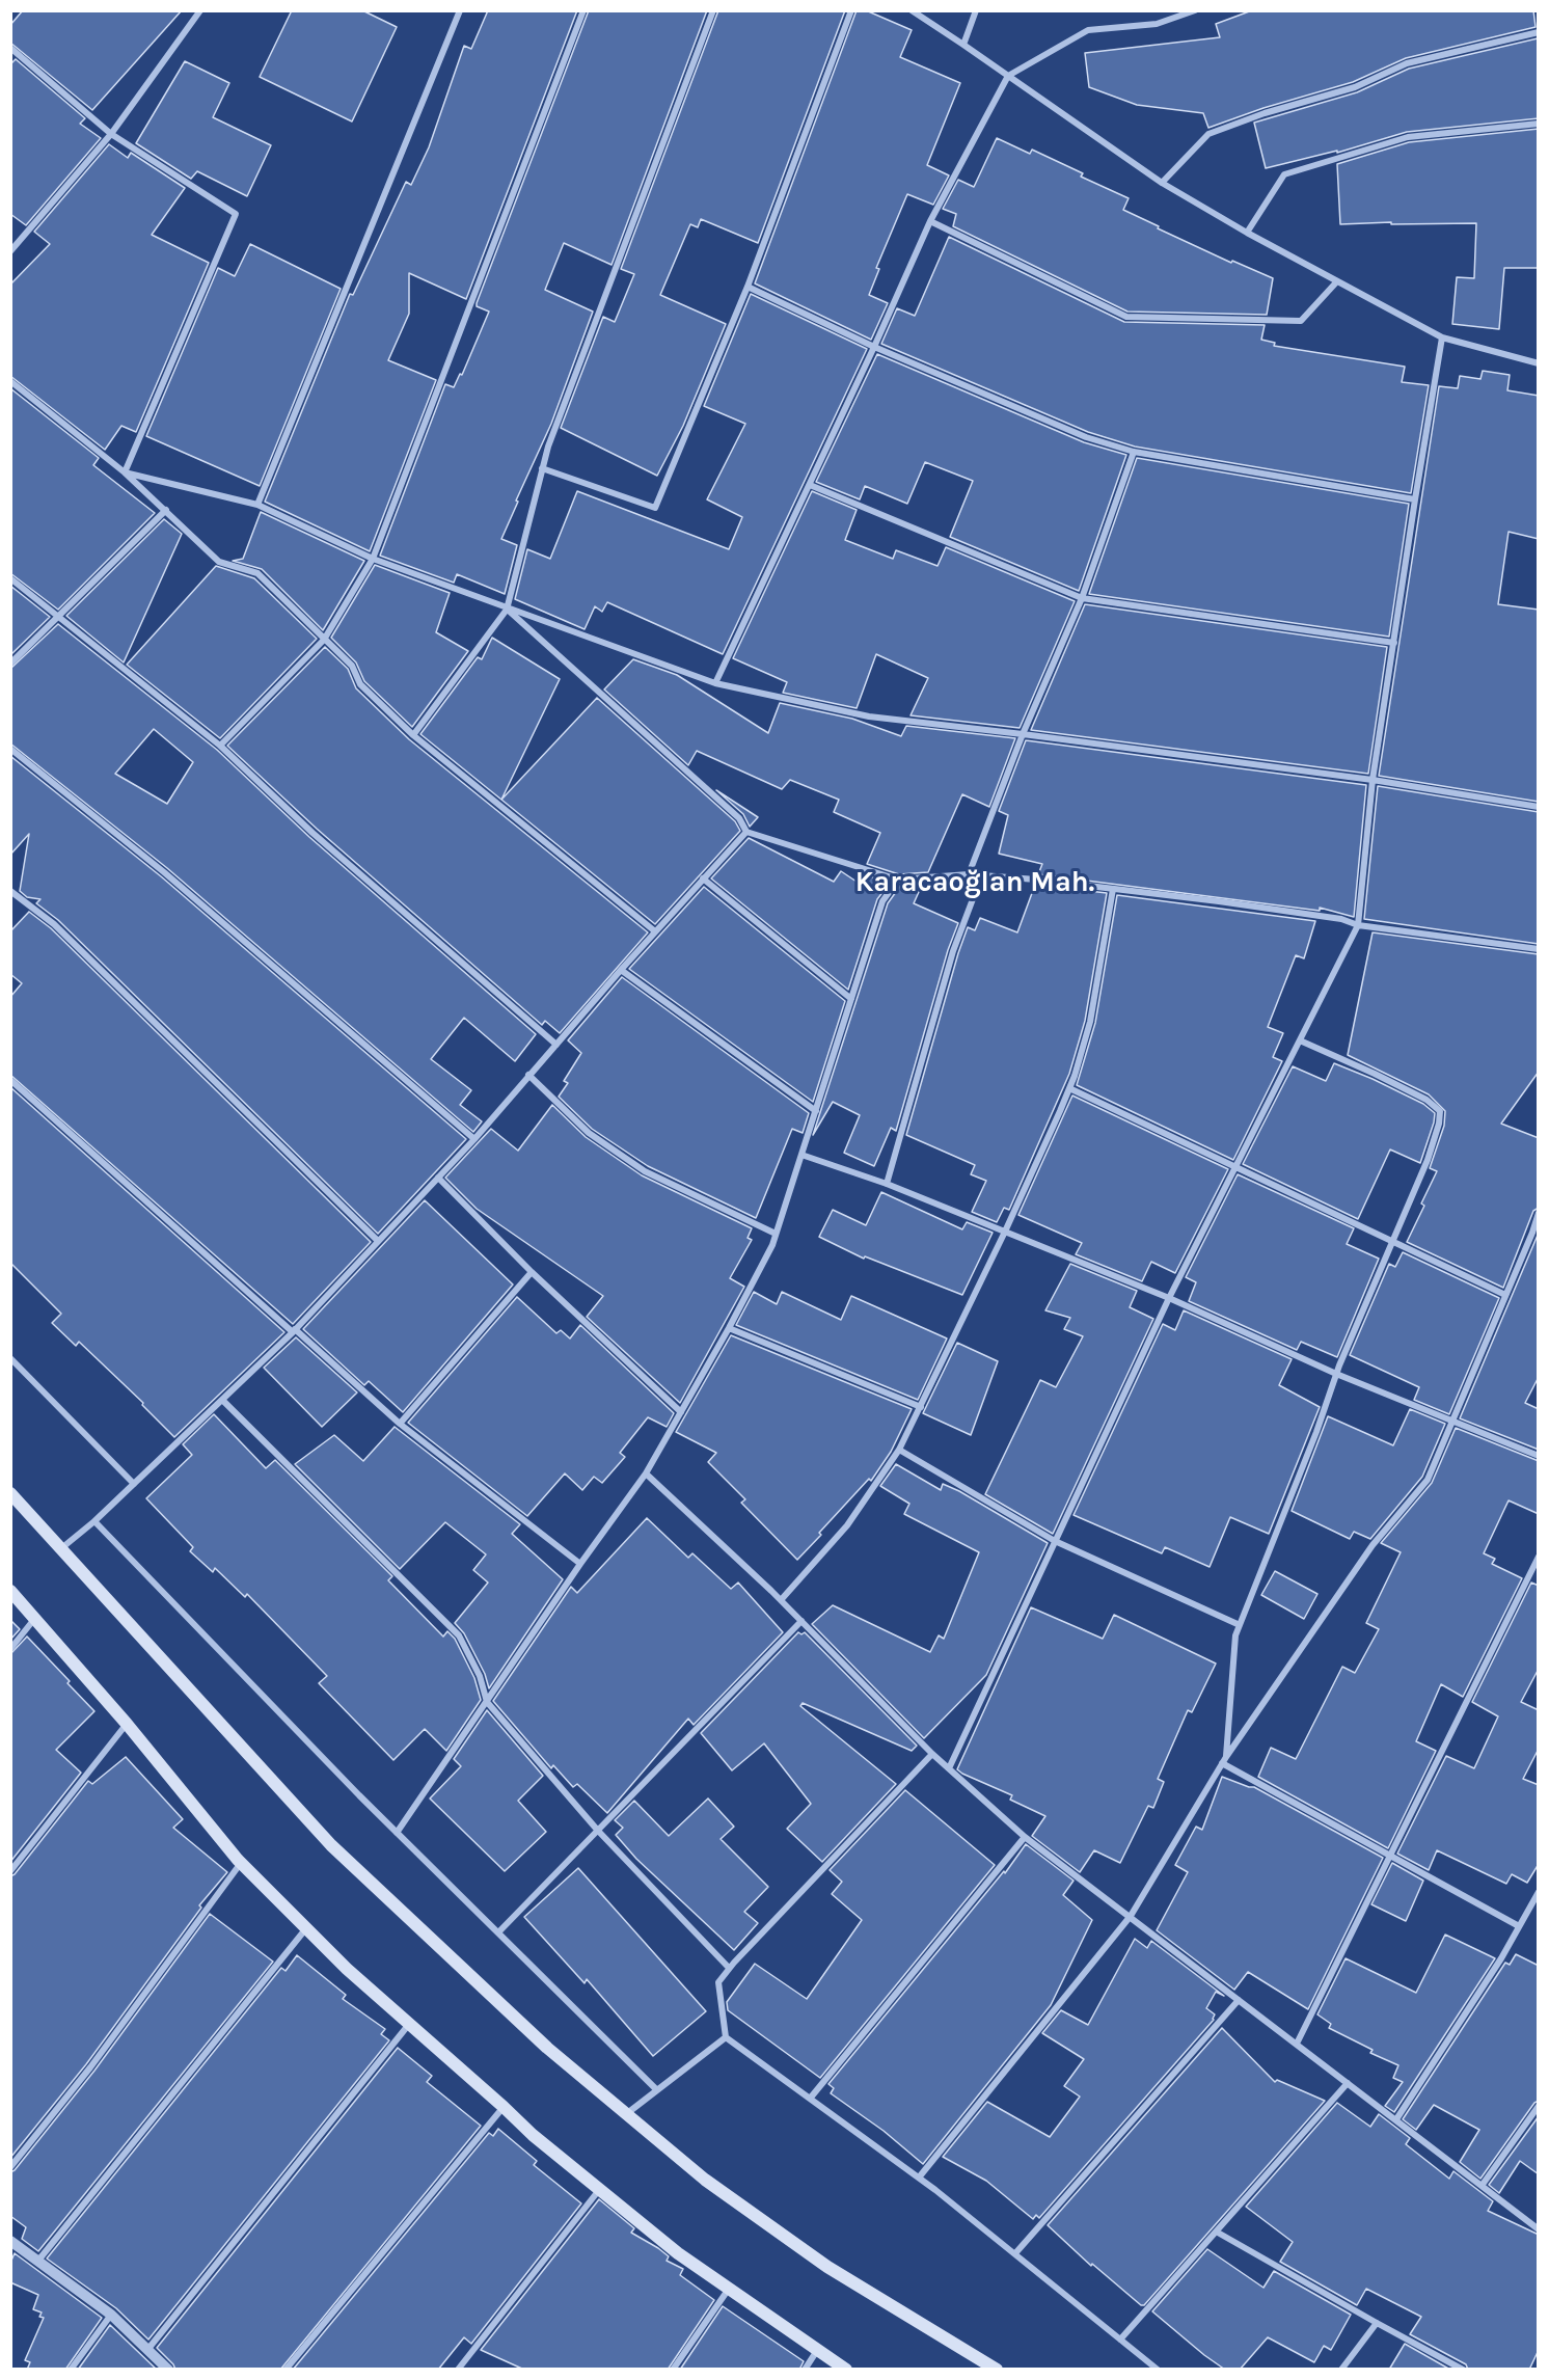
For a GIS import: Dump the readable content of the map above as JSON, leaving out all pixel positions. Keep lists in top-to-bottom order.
{
  "districts": ["Karacaoğlan Mah."]
}
